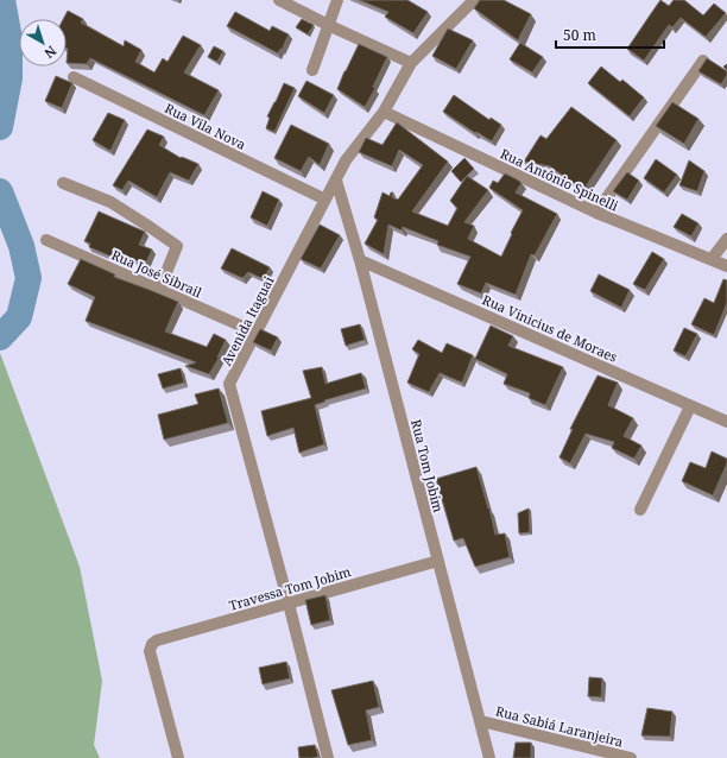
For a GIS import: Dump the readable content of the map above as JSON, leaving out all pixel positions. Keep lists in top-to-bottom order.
{
  "streets": {
    "street": [
      "Rua Vila Nova",
      "Rua Antônio Spinelli",
      "Rua José Sibrail",
      "Avenida Itaguai",
      "Rua Vinicius de Moraes",
      "Rua Tom Jobim",
      "Travessa Tom Jobim",
      "Rua Sabiá Laranjeira"
    ]
  },
  "crossings": [
    ["Rua Vila Nova", "Avenida Itaguai"],
    ["Rua Antônio Spinelli", "Avenida Itaguai"],
    ["Rua José Sibrail", "Avenida Itaguai"],
    ["Avenida Itaguai", "Rua Tom Jobim"],
    ["Avenida Itaguai", "Travessa Tom Jobim"],
    ["Rua Vinicius de Moraes", "Rua Tom Jobim"],
    ["Rua Tom Jobim", "Travessa Tom Jobim"],
    ["Rua Tom Jobim", "Rua Sabiá Laranjeira"]
  ],
  "scale_bar": "50 m",
  "north": "bottom right"
}
